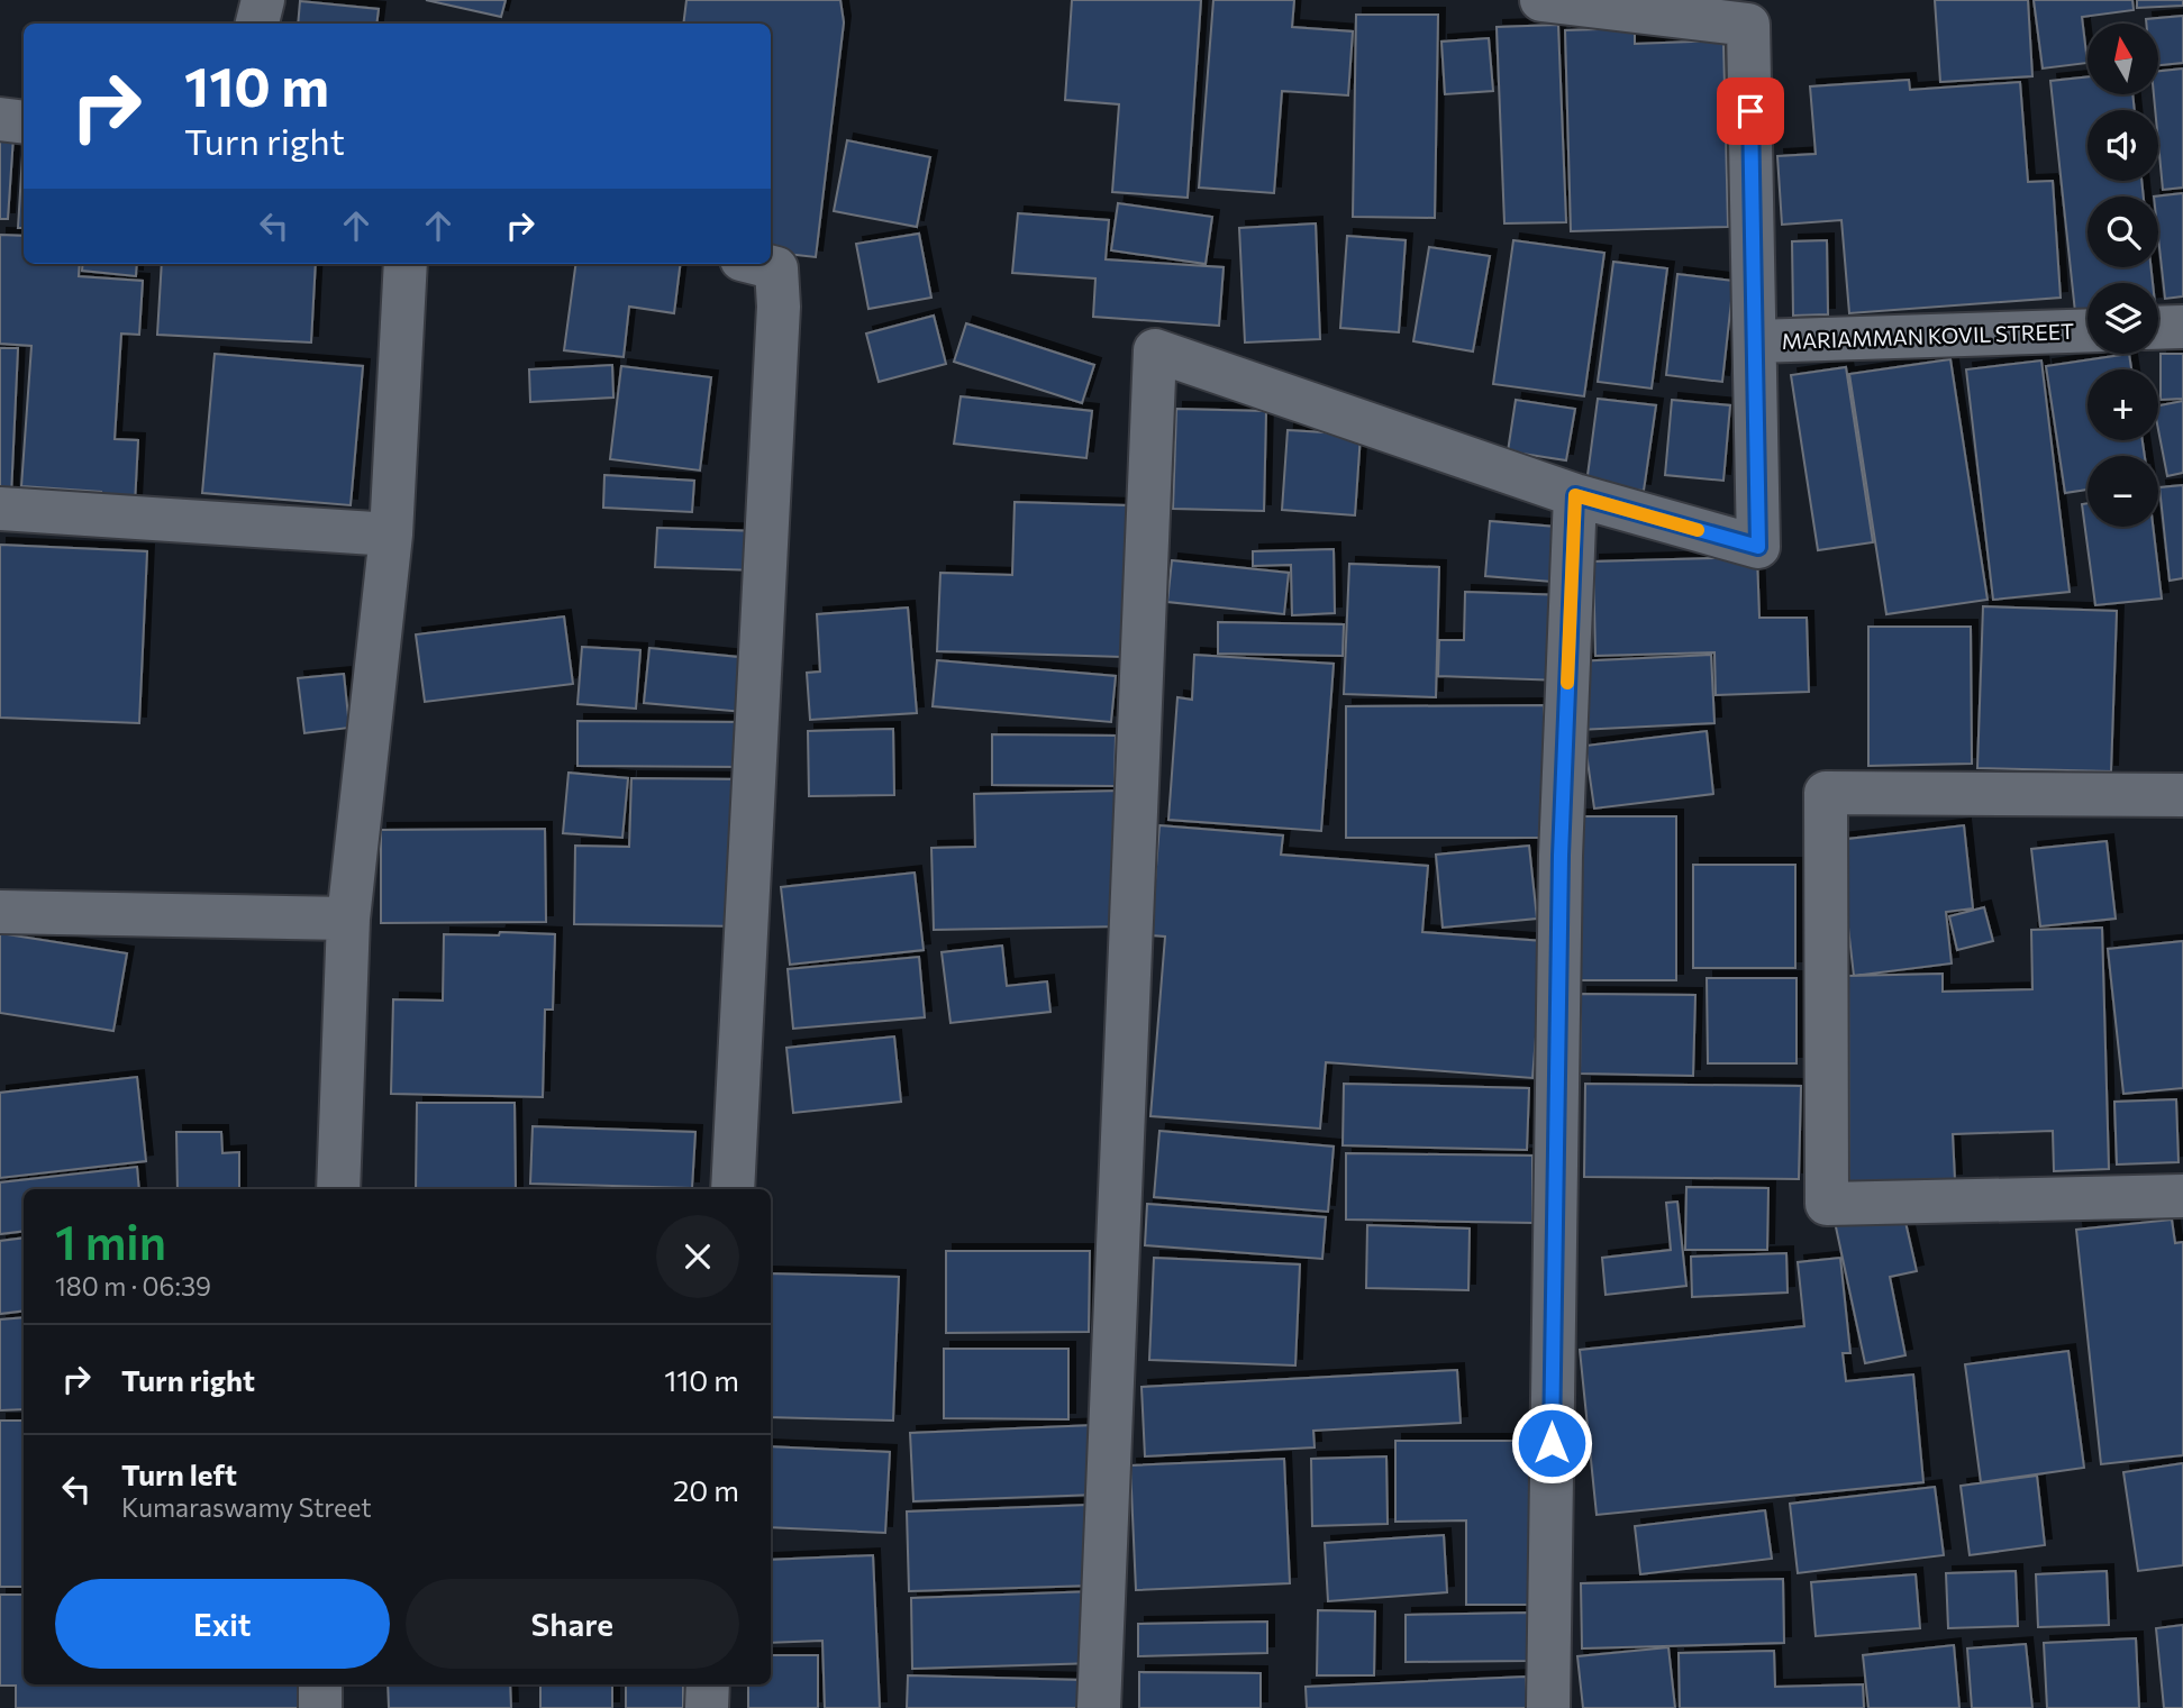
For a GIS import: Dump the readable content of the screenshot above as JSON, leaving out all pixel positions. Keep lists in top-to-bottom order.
{
  "streets": {
    "street": ["MARIAMMAN KOVIL STREET"]
  },
  "north": "top",
  "page": {
    "map_buttons": ["+", "−"],
    "turn": ["110 m", "Turn right"],
    "heading": ["1 min", "180 m · 06:39"],
    "list": [
      {
        "name": "Turn right",
        "value": "110 m"
      },
      {
        "name": "Turn left",
        "note": "Kumaraswamy Street",
        "value": "20 m"
      }
    ],
    "buttons": ["Exit", "Share"]
  }
}
